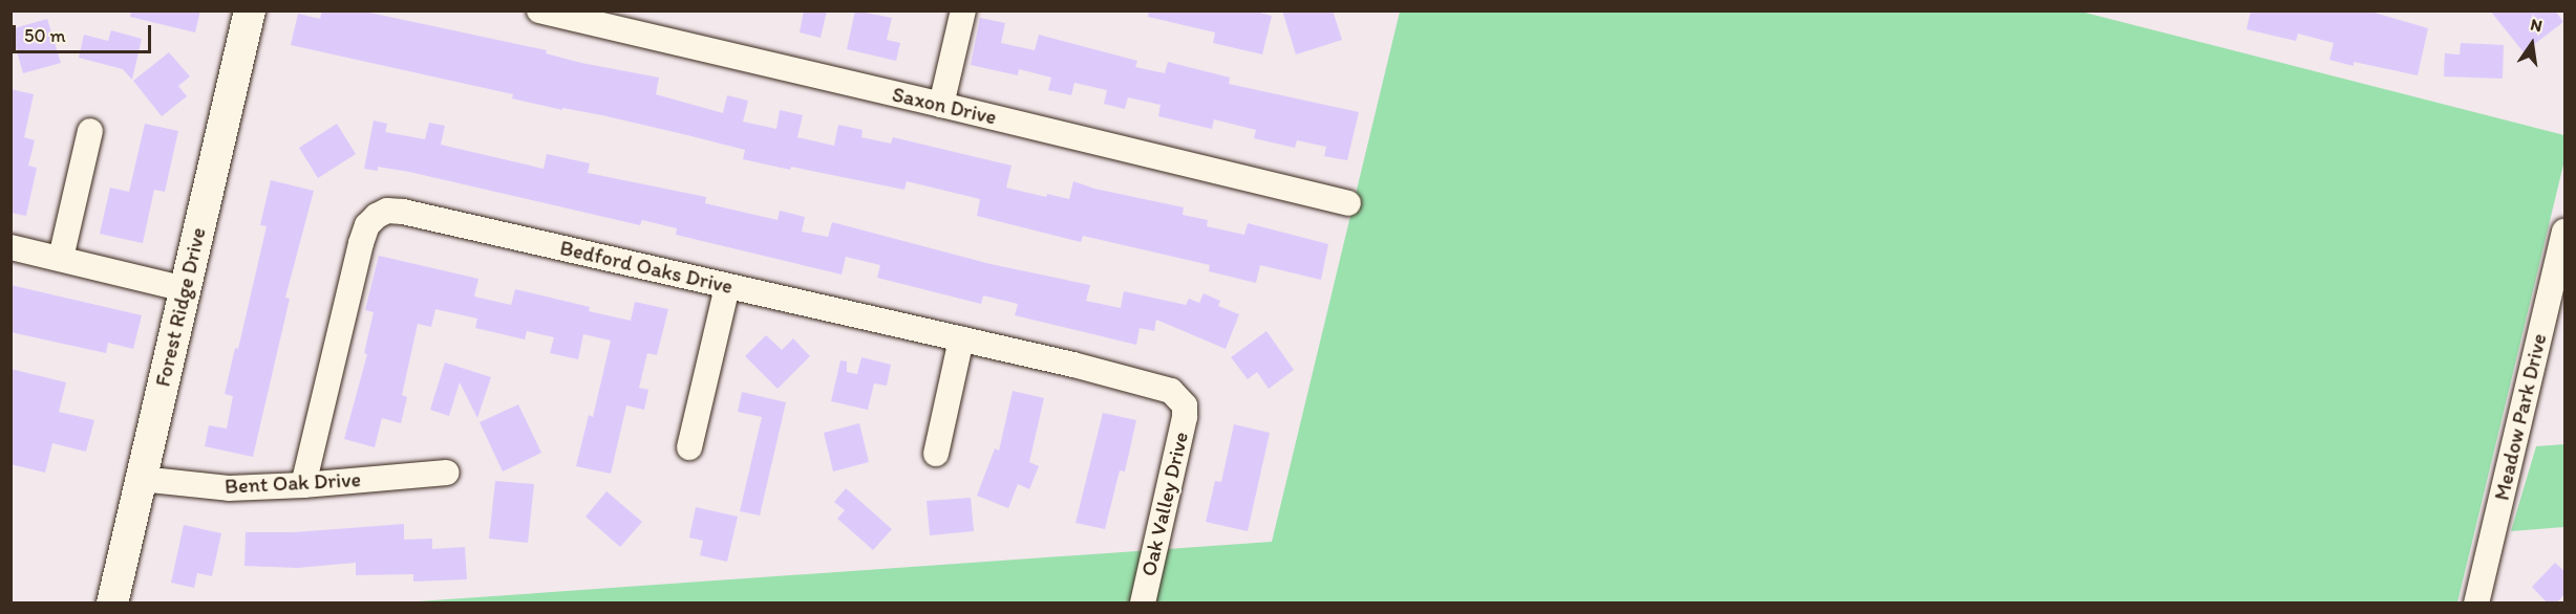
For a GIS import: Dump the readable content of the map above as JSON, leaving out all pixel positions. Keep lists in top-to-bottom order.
{
  "streets": {
    "main road": ["Forest Ridge Drive"],
    "street": [
      "Saxon Drive",
      "Bedford Oaks Drive",
      "Meadow Park Drive",
      "Bent Oak Drive",
      "Oak Valley Drive"
    ]
  },
  "crossings": [
    ["Bedford Oaks Drive", "Bent Oak Drive"],
    ["Bedford Oaks Drive", "Oak Valley Drive"],
    ["Forest Ridge Drive", "Bent Oak Drive"]
  ],
  "scale_bar": "50 m",
  "north": "top"
}
